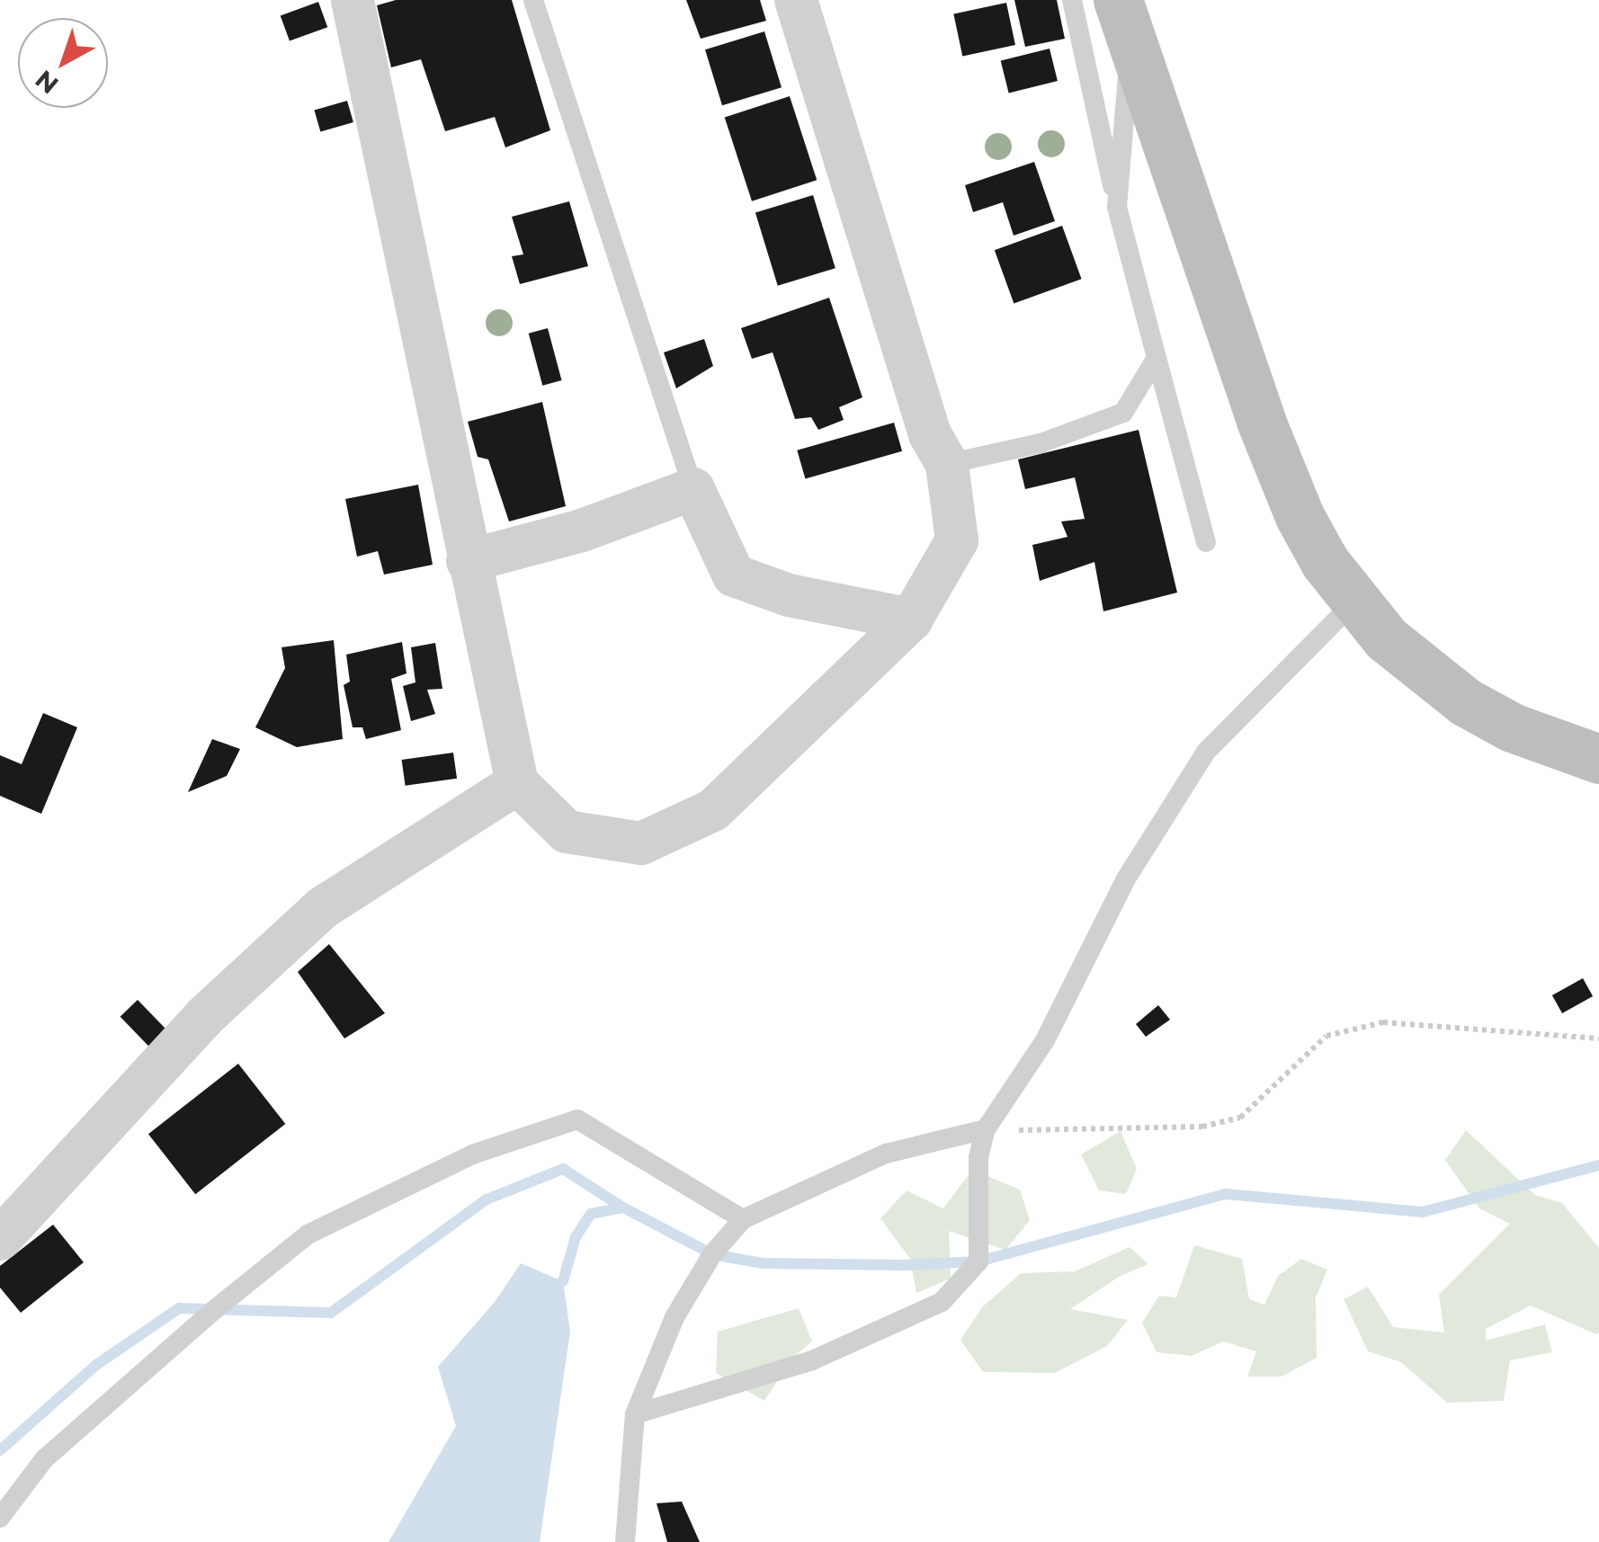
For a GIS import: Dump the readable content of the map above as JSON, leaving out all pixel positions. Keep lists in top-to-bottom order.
{
  "north": "bottom left"
}
